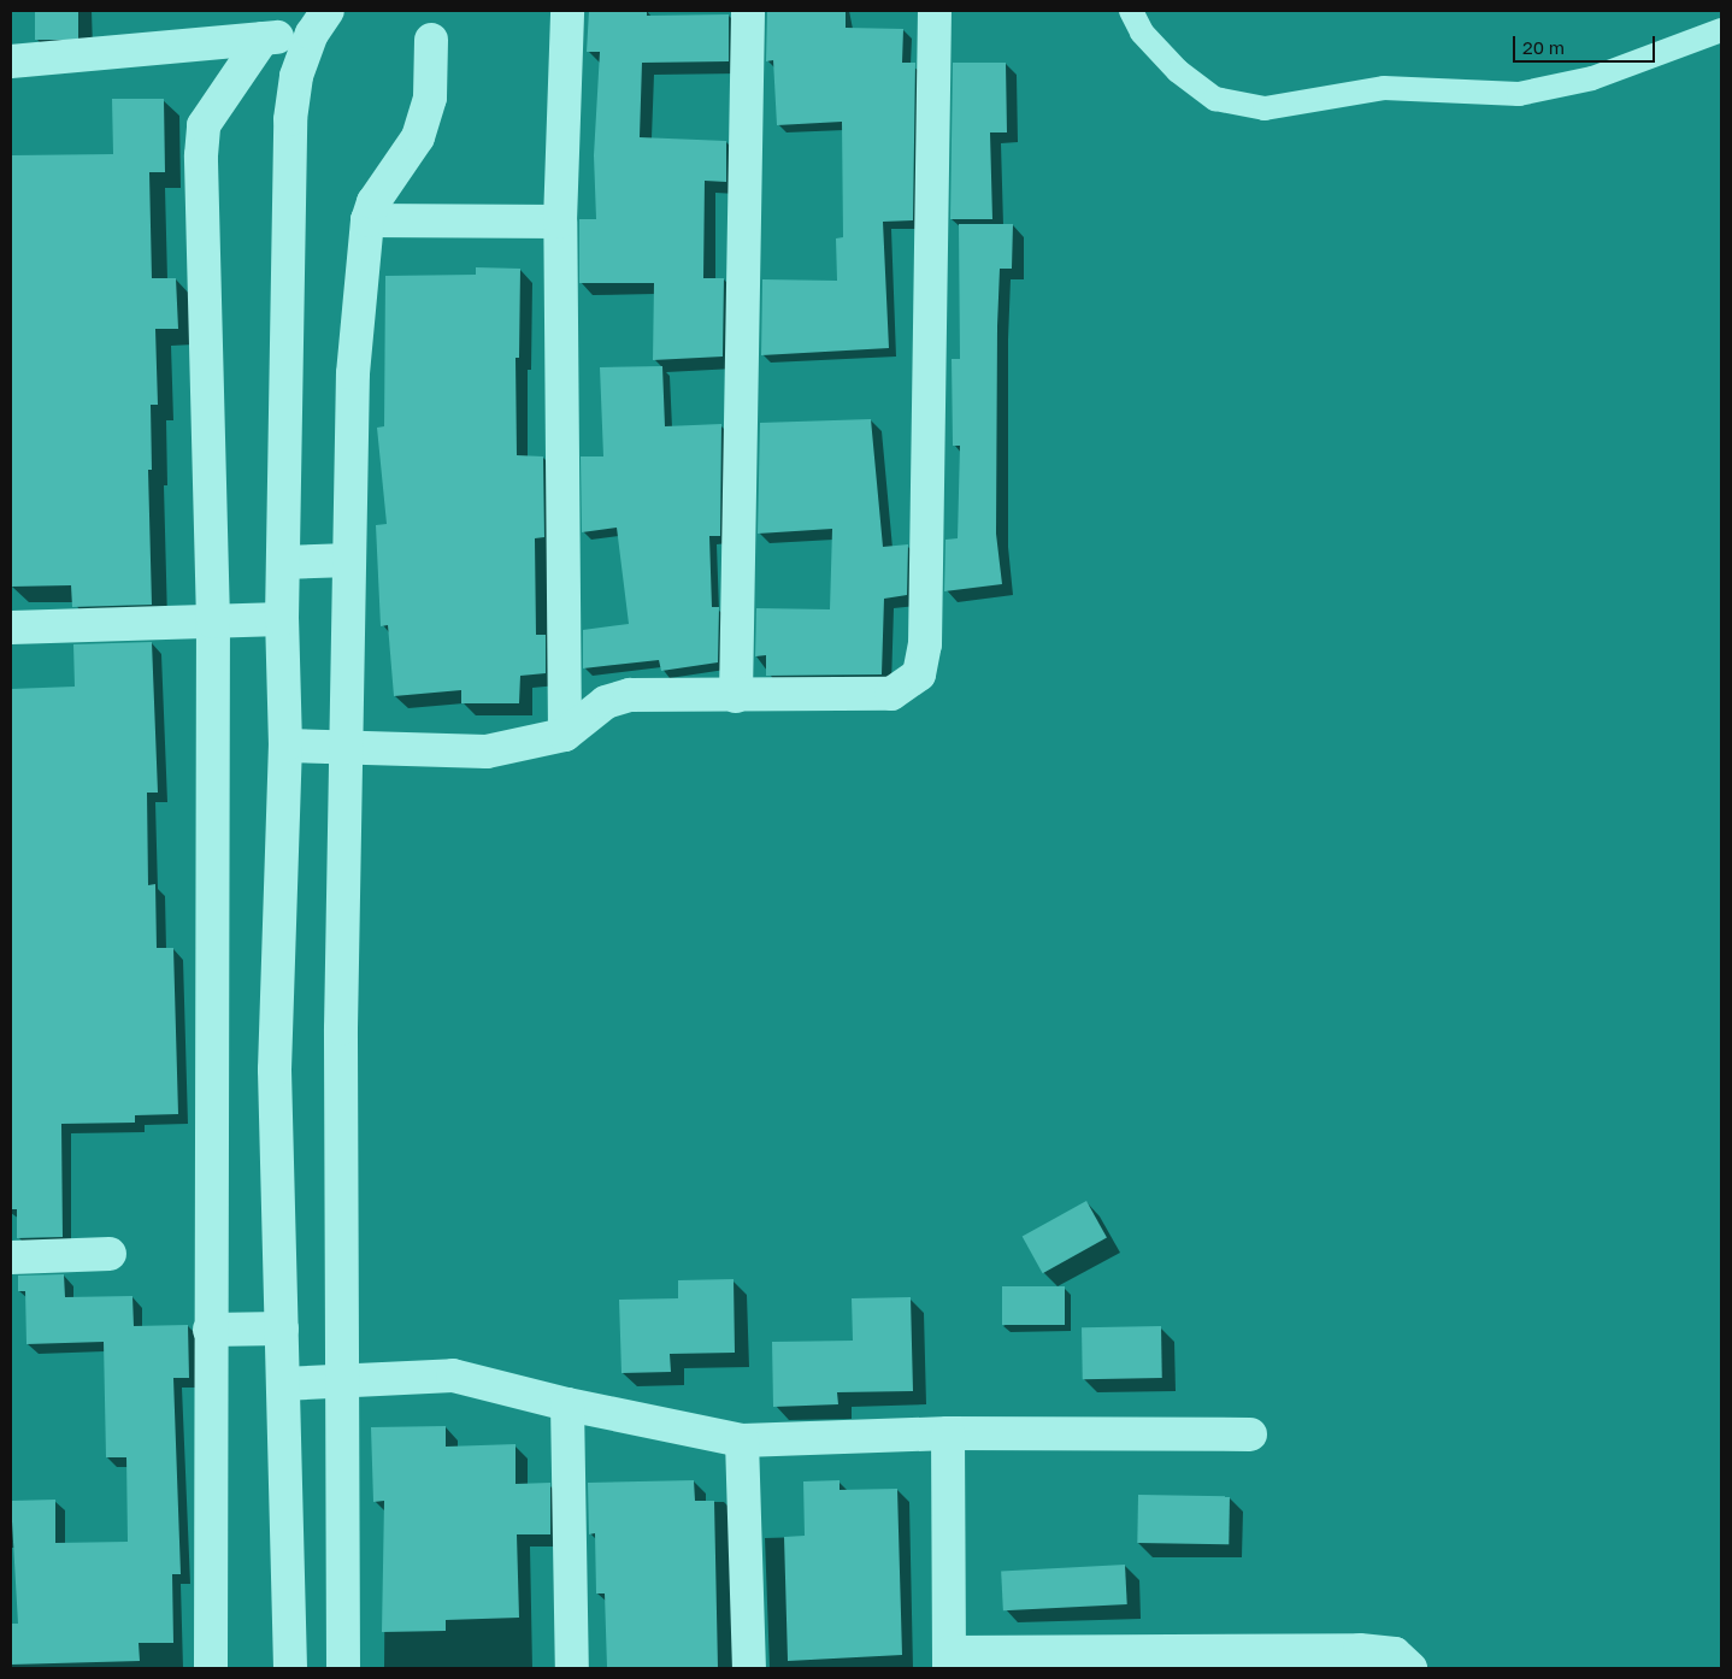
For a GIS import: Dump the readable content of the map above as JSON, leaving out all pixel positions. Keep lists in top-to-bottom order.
{
  "scale_bar": "20 m"
}
